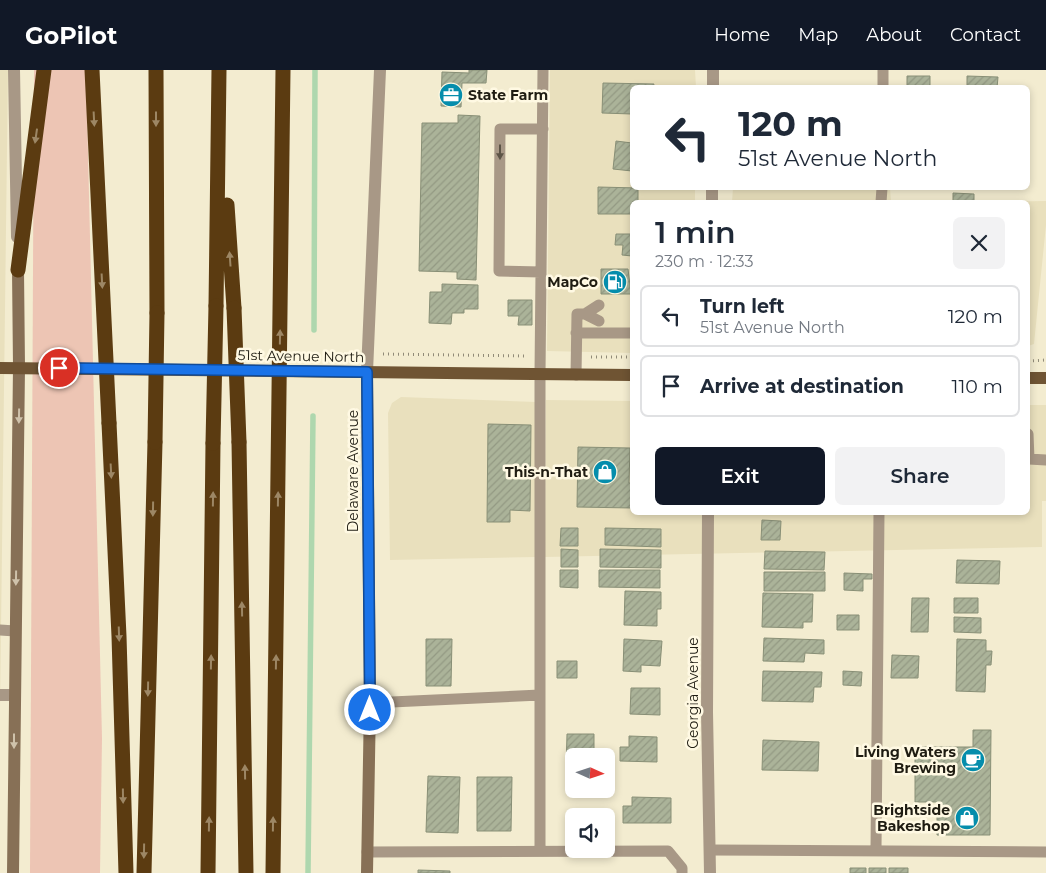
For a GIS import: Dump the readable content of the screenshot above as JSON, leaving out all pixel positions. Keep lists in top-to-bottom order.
{
  "streets": {
    "main road": ["51st Avenue North", "Delaware Avenue"],
    "street": ["Georgia Avenue"]
  },
  "crossings": [
    ["51st Avenue North", "Delaware Avenue"]
  ],
  "places": {
    "office": ["State Farm"],
    "fuel station": ["MapCo"],
    "shop": ["This-n-That", "Brightside Bakeshop"],
    "cafe": ["Living Waters Brewing"]
  },
  "north": "right",
  "page": {
    "header": "GoPilot",
    "nav": [
      "Home",
      "Map",
      "About",
      "Contact"
    ],
    "turn": ["120 m", "51st Avenue North"],
    "heading": ["1 min", "230 m · 12:33"],
    "list": [
      {
        "name": "Turn left",
        "note": "51st Avenue North",
        "value": "120 m"
      },
      {
        "name": "Arrive at destination",
        "value": "110 m"
      }
    ],
    "buttons": ["Exit", "Share"]
  }
}
